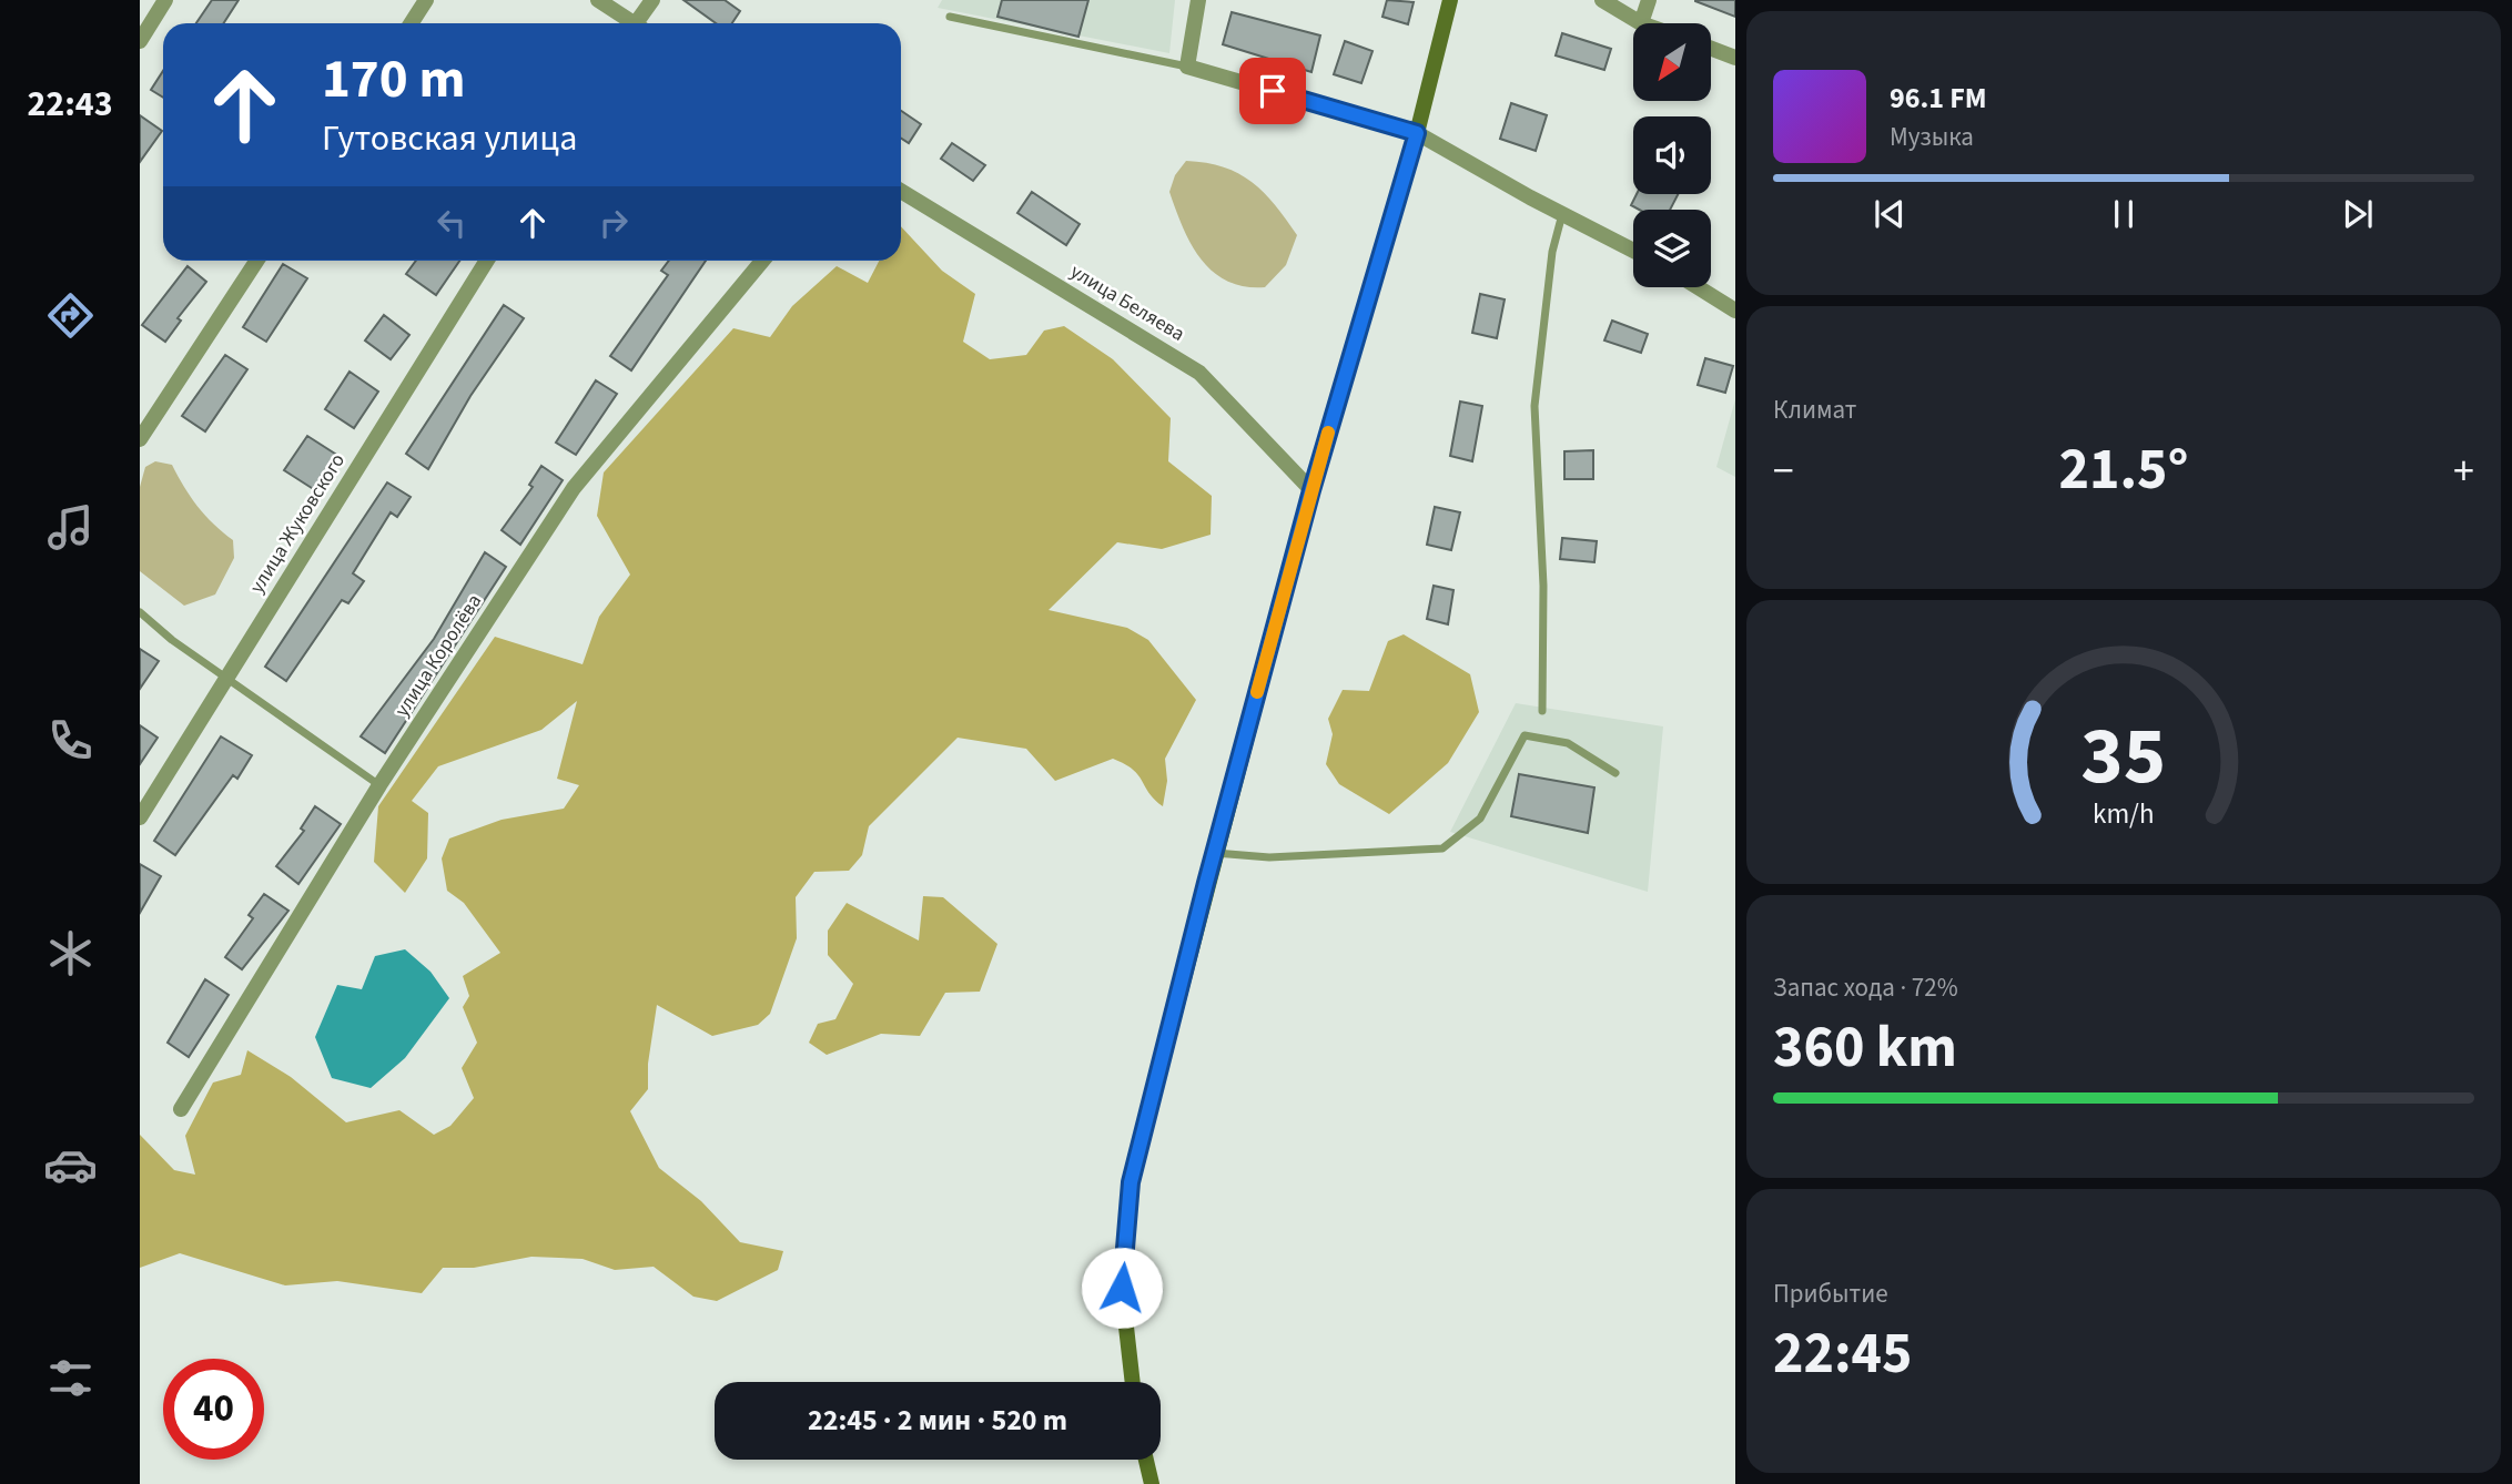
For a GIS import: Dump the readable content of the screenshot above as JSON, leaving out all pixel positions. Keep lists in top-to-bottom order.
{
  "streets": {
    "street": ["улица Беляева", "улица Жуковского", "улица Королёва"]
  },
  "north": "bottom left",
  "page": {
    "tabs": "22:43",
    "turn": ["170 m", "Гутовская улица"],
    "song": ["96.1 FM", "Музыка"],
    "tile": [
      "Климат",
      ["Запас хода · 72%", "360 km"],
      ["Прибытие", "22:45"]
    ],
    "heat": ["−", "21.5°", "+"],
    "limit": "40",
    "trip": "22:45 · 2 мин · 520 m",
    "gauge": ["35", "km/h"]
  }
}
